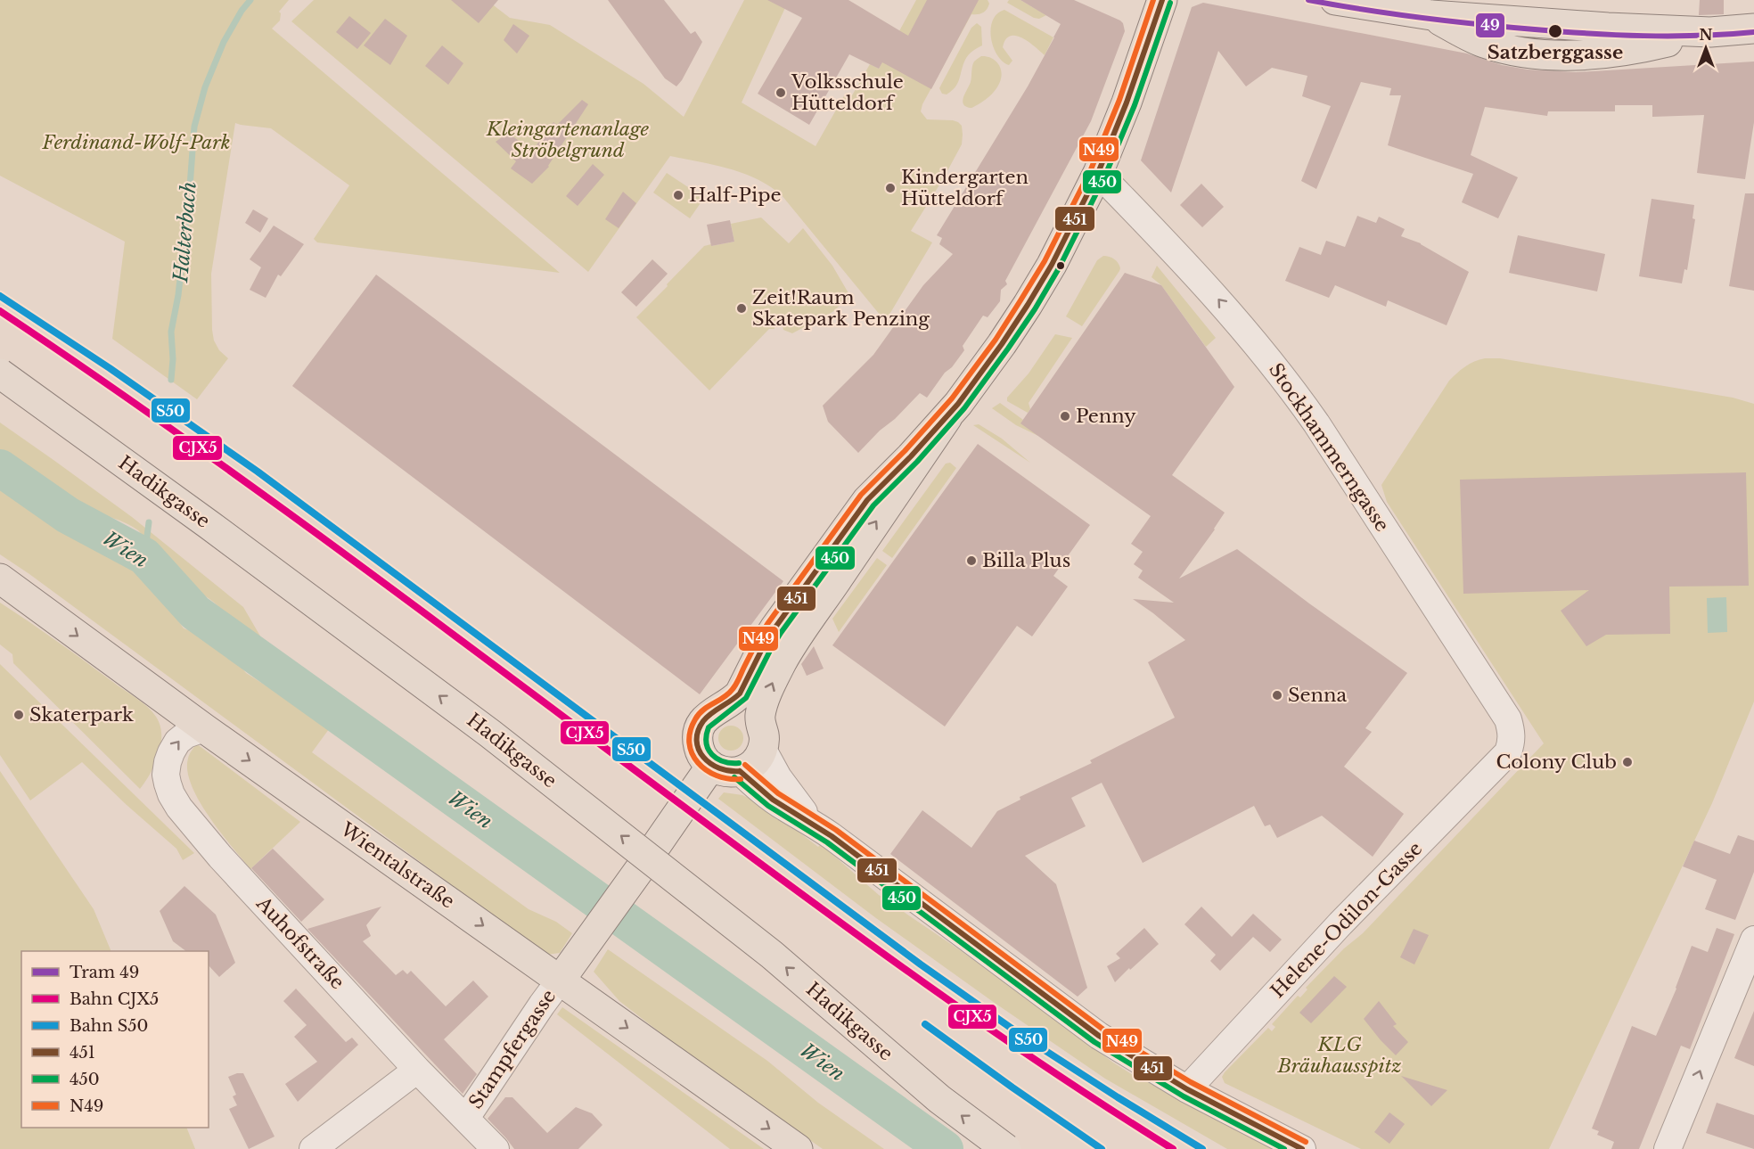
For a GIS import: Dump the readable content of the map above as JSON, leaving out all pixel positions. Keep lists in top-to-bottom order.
{
  "streets": {
    "main road": ["Hadikgasse", "Wientalstraße"],
    "street": [
      "Stockhammerngasse",
      "Helene-Odilon-Gasse",
      "Auhofstraße",
      "Stampfergasse"
    ]
  },
  "crossings": [
    ["Stockhammerngasse", "Helene-Odilon-Gasse"],
    ["Wientalstraße", "Auhofstraße"],
    ["Wientalstraße", "Stampfergasse"],
    ["Auhofstraße", "Stampfergasse"]
  ],
  "one_way": [
    "Stockhammerngasse",
    "Hadikgasse",
    "Wientalstraße",
    "Auhofstraße"
  ],
  "water": ["Halterbach", "Wien"],
  "parks": ["Kleingartenanlage Ströbelgrund", "Ferdinand-Wolf-Park", "KLG Bräuhausspitz"],
  "places": [
    "Satzberggasse",
    "Volksschule Hütteldorf",
    "Kindergarten Hütteldorf",
    "Half-Pipe",
    "Zeit!Raum Skatepark Penzing",
    "Penny",
    "Billa Plus",
    "Senna",
    "Skaterpark",
    "Colony Club"
  ],
  "lines": [
    "tram line 49",
    "transit line 451",
    "transit line N49",
    "transit line 450",
    "rail line S50",
    "rail line CJX5"
  ],
  "legend": [
    "Tram 49",
    "Bahn CJX5",
    "Bahn S50",
    "451",
    "450",
    "N49"
  ],
  "north": "top"
}
